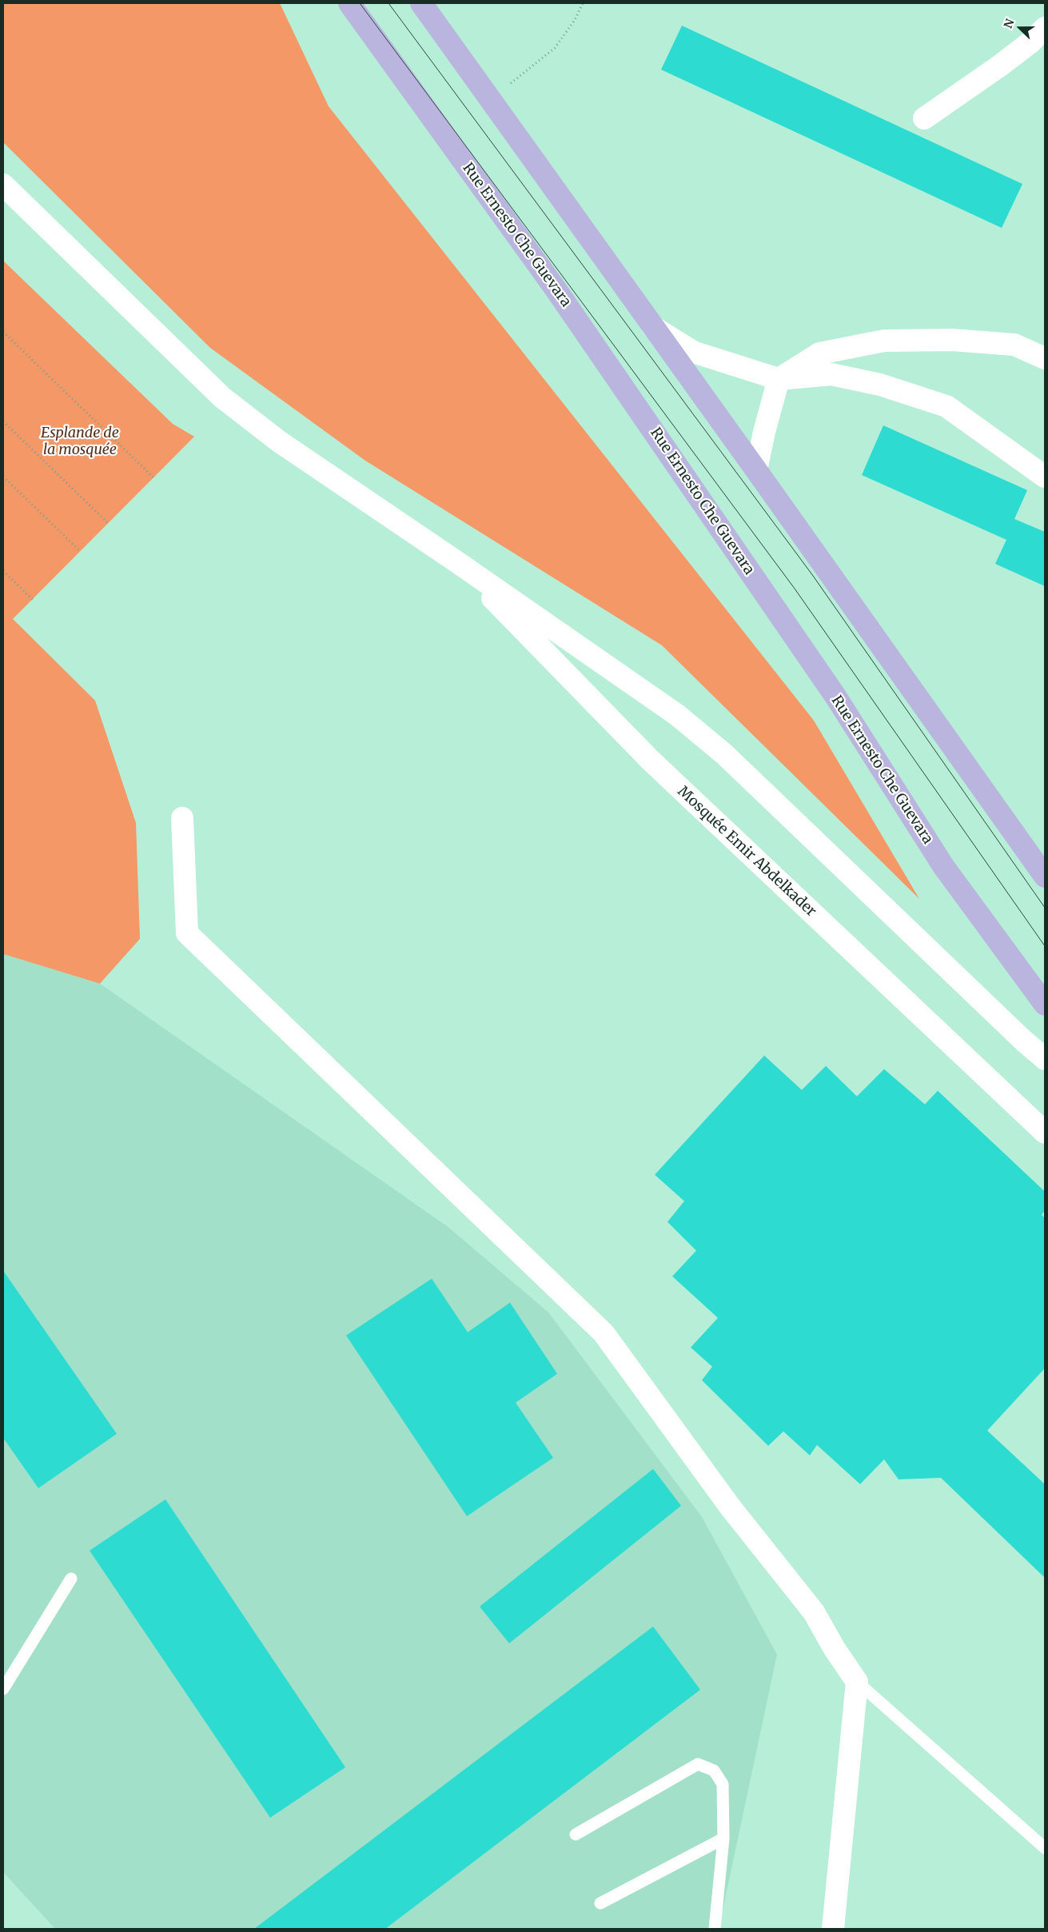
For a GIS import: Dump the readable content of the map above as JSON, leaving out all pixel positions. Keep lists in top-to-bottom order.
{
  "streets": {
    "main road": ["Rue Ernesto Che Guevara"],
    "street": ["Mosquée Emir Abdelkader"]
  },
  "parks": ["Esplande de la mosquée"],
  "north": "left"
}
